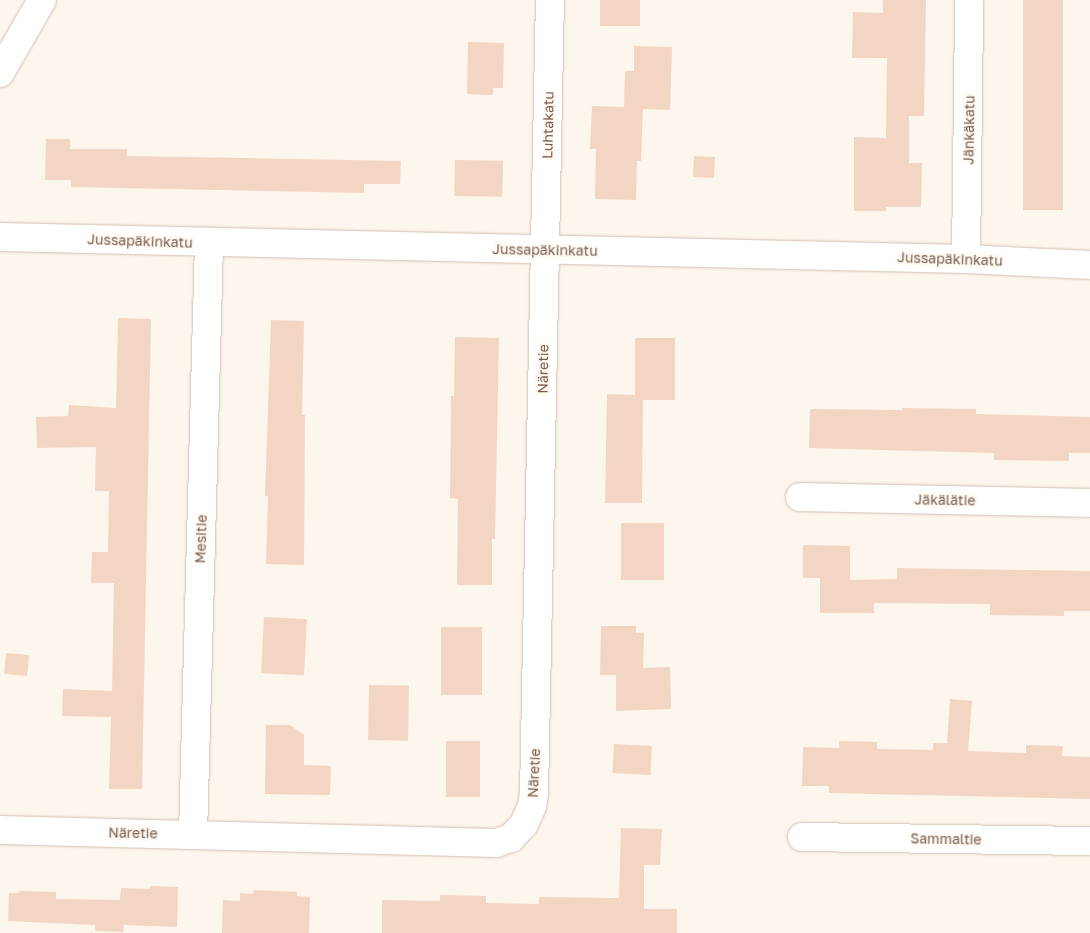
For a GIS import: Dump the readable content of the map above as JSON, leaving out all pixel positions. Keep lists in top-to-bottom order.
{
  "streets": {
    "street": [
      "Luhtakatu",
      "Jänkäkatu",
      "Jussapäkinkatu",
      "Näretie",
      "Jäkälätie",
      "Mesitie",
      "Sammaltie"
    ]
  },
  "crossings": [
    ["Luhtakatu", "Jussapäkinkatu"],
    ["Luhtakatu", "Näretie"],
    ["Jänkäkatu", "Jussapäkinkatu"],
    ["Jussapäkinkatu", "Näretie"],
    ["Jussapäkinkatu", "Mesitie"],
    ["Näretie", "Mesitie"]
  ]
}
